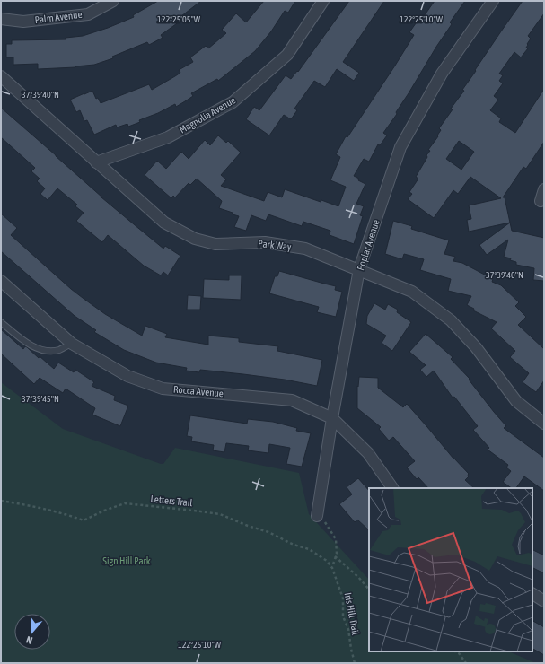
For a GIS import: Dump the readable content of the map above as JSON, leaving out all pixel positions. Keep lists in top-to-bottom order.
{
  "streets": {
    "street": [
      "Palm Avenue",
      "Magnolia Avenue",
      "Park Way",
      "Poplar Avenue",
      "Rocca Avenue"
    ],
    "path": ["Letters Trail", "Iris Hill Trail"]
  },
  "crossings": [
    ["Magnolia Avenue", "Park Way"],
    ["Park Way", "Poplar Avenue"],
    ["Poplar Avenue", "Rocca Avenue"],
    ["Letters Trail", "Iris Hill Trail"]
  ],
  "parks": ["Sign Hill Park"],
  "north": "bottom",
  "coordinates": [
    "122°25'05\"W",
    "122°25'10\"W",
    "37°39'40\"N",
    "37°39'45\"N"
  ]
}
